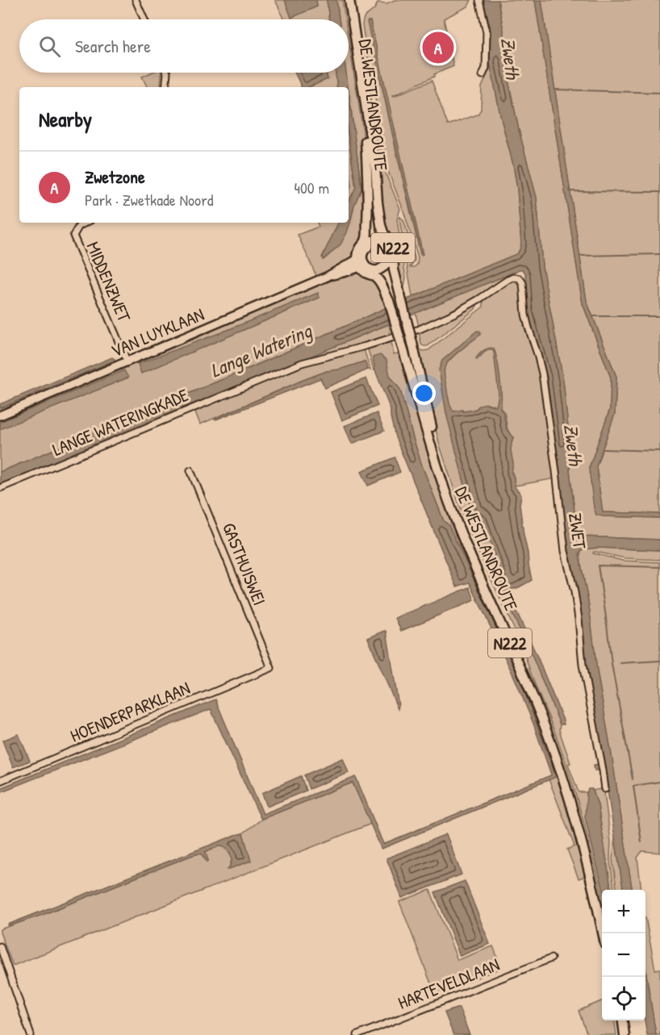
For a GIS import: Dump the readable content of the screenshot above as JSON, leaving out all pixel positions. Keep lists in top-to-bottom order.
{
  "streets": {
    "main road": ["DE WESTLANDROUTE", "N222"],
    "street": [
      "MIDDENZWET",
      "VAN LUYKLAAN",
      "LANGE WATERINGKADE",
      "ZWET",
      "GASTHUISWEI",
      "HOENDERPARKLAAN",
      "HARTEVELDLAAN"
    ]
  },
  "crossings": [
    ["DE WESTLANDROUTE", "N222"],
    ["DE WESTLANDROUTE", "VAN LUYKLAAN"],
    ["N222", "VAN LUYKLAAN"],
    ["MIDDENZWET", "VAN LUYKLAAN"],
    ["LANGE WATERINGKADE", "ZWET"],
    ["GASTHUISWEI", "HOENDERPARKLAAN"]
  ],
  "water": ["Zweth", "Lange Watering"],
  "page": {
    "search": "Search here",
    "pins": "A",
    "heading": "Nearby",
    "list": [
      {
        "mark": "A",
        "name": "Zwetzone",
        "note": "Park · Zwetkade Noord",
        "value": "400 m"
      }
    ],
    "map_buttons": ["+", "−"]
  }
}
